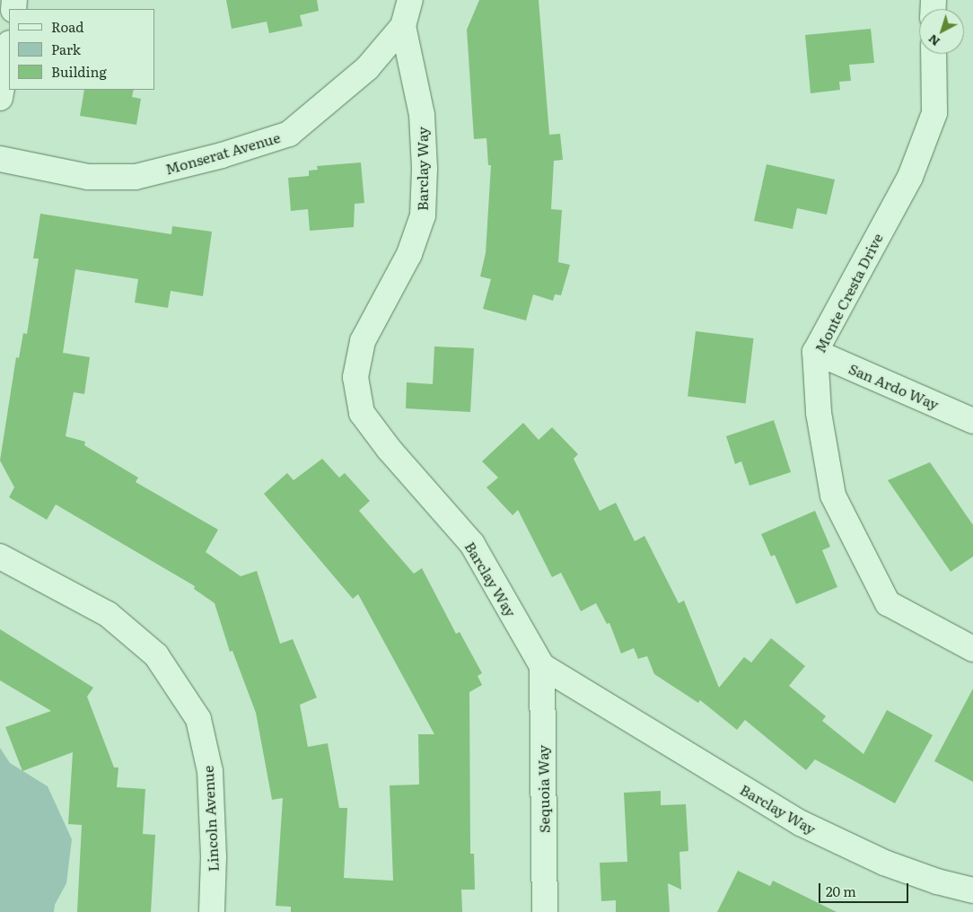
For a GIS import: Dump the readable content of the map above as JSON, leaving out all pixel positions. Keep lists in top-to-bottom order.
{
  "streets": {
    "street": [
      "Monserat Avenue",
      "Barclay Way",
      "Monte Cresta Drive",
      "San Ardo Way",
      "Sequoia Way",
      "Lincoln Avenue"
    ]
  },
  "crossings": [
    ["Monserat Avenue", "Barclay Way"],
    ["Barclay Way", "Sequoia Way"],
    ["Monte Cresta Drive", "San Ardo Way"]
  ],
  "legend": ["Road", "Park", "Building"],
  "scale_bar": "20 m",
  "north": "bottom left"
}
